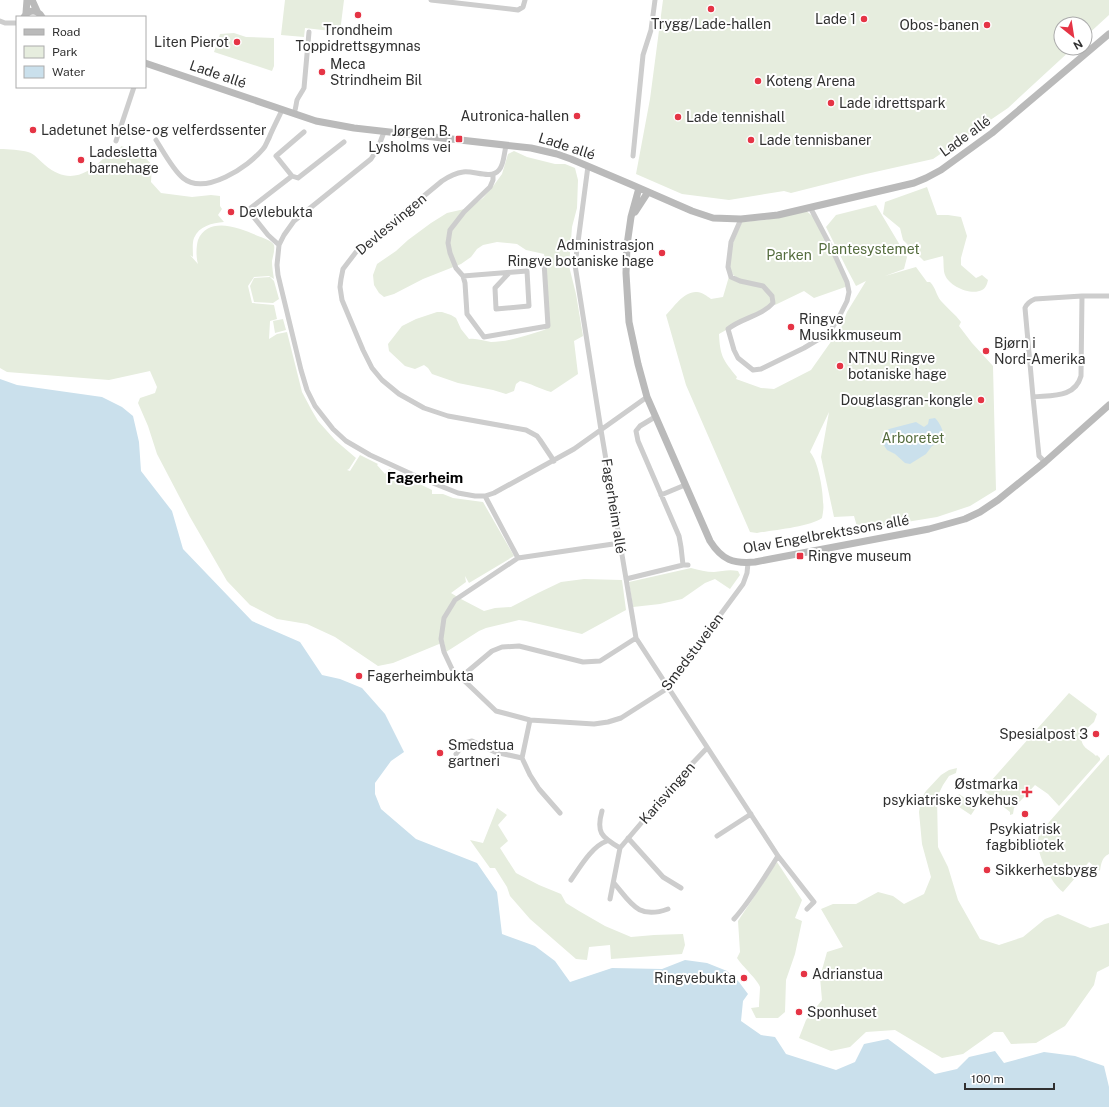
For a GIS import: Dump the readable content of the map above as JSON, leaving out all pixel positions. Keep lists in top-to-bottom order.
{
  "streets": {
    "street": [
      "Lade allé",
      "Devlesvingen",
      "Fagerheim allé",
      "Olav Engelbrektssons allé",
      "Smedstuveien",
      "Karisvingen"
    ]
  },
  "crossings": [
    ["Lade allé", "Fagerheim allé"],
    ["Lade allé", "Olav Engelbrektssons allé"],
    ["Fagerheim allé", "Smedstuveien"],
    ["Fagerheim allé", "Karisvingen"],
    ["Olav Engelbrektssons allé", "Smedstuveien"]
  ],
  "districts": ["Fagerheim"],
  "parks": ["Plantesystemet", "Parken", "Arboretet"],
  "places": {
    "other": [
      "Trygg/Lade-hallen",
      "Trondheim Toppidrettsgymnas",
      "Lade 1",
      "Obos-banen",
      "Liten Pierot",
      "Meca Strindheim Bil",
      "Koteng Arena",
      "Lade idrettspark",
      "Autronica-hallen",
      "Lade tennishall",
      "Ladetunet helse- og velferdssenter",
      "Lade tennisbaner",
      "Ladesletta barnehage",
      "Devlebukta",
      "Administrasjon Ringve botaniske hage",
      "Ringve Musikkmuseum",
      "Bjørn i Nord-Amerika",
      "NTNU Ringve botaniske hage",
      "Douglasgran-kongle",
      "Fagerheimbukta",
      "Spesialpost 3",
      "Smedstua gartneri",
      "Psykiatrisk fagbibliotek",
      "Sikkerhetsbygg",
      "Adrianstua",
      "Ringvebukta",
      "Sponhuset"
    ],
    "transit": ["Jørgen B. Lysholms vei", "Ringve museum"],
    "health": ["Østmarka psykiatriske sykehus"]
  },
  "legend": ["Road", "Park", "Water"],
  "scale_bar": "100 m",
  "north": "bottom right"
}
